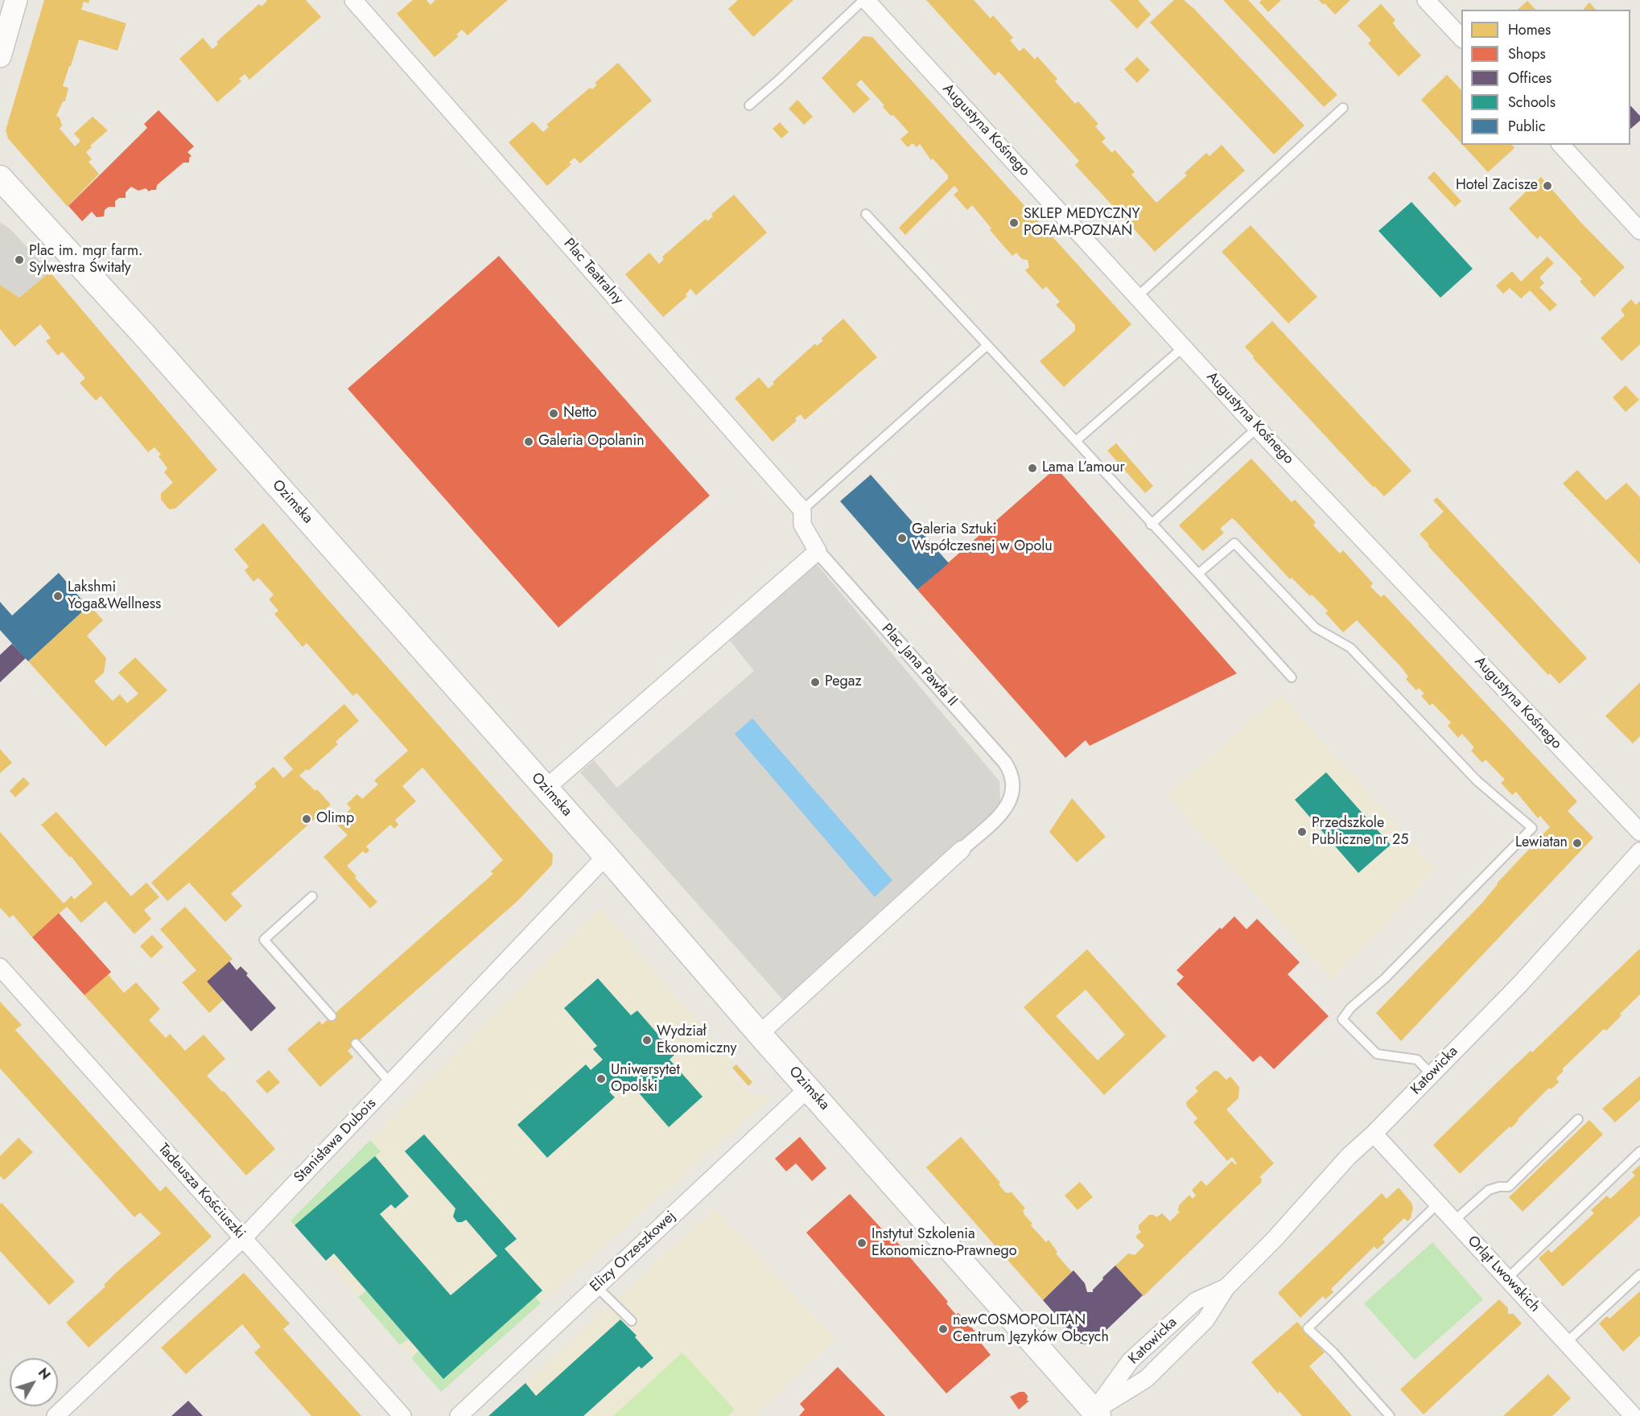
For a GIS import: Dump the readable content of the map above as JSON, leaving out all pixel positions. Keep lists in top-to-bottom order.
{
  "streets": {
    "main road": ["Ozimska"],
    "street": [
      "Augustyna Kośnego",
      "Plac Teatralny",
      "Plac Jana Pawła II",
      "Katowicka",
      "Stanisława Dubois",
      "Tadeusza Kościuszki",
      "Elizy Orzeszkowej",
      "Orląt Lwowskich"
    ]
  },
  "crossings": [
    ["Plac Teatralny", "Plac Jana Pawła II"],
    ["Ozimska", "Plac Jana Pawła II"],
    ["Ozimska", "Katowicka"],
    ["Ozimska", "Stanisława Dubois"],
    ["Ozimska", "Elizy Orzeszkowej"],
    ["Katowicka", "Orląt Lwowskich"],
    ["Stanisława Dubois", "Tadeusza Kościuszki"]
  ],
  "places": [
    "Hotel Zacisze",
    "SKLEP MEDYCZNY POFAM-POZNAŃ",
    "Plac im. mgr farm. Sylwestra Świtały",
    "Netto",
    "Galeria Opolanin",
    "Lama L’amour",
    "Galeria Sztuki Współczesnej w Opolu",
    "Lakshmi Yoga&Wellness",
    "Pegaz",
    "Olimp",
    "Przedszkole Publiczne nr 25",
    "Lewiatan",
    "Wydział Ekonomiczny",
    "Uniwersytet Opolski",
    "Instytut Szkolenia Ekonomiczno-Prawnego",
    "newCOSMOPOLITAN Centrum Języków Obcych"
  ],
  "legend": [
    "Homes",
    "Shops",
    "Offices",
    "Schools",
    "Public"
  ],
  "north": "top right"
}
